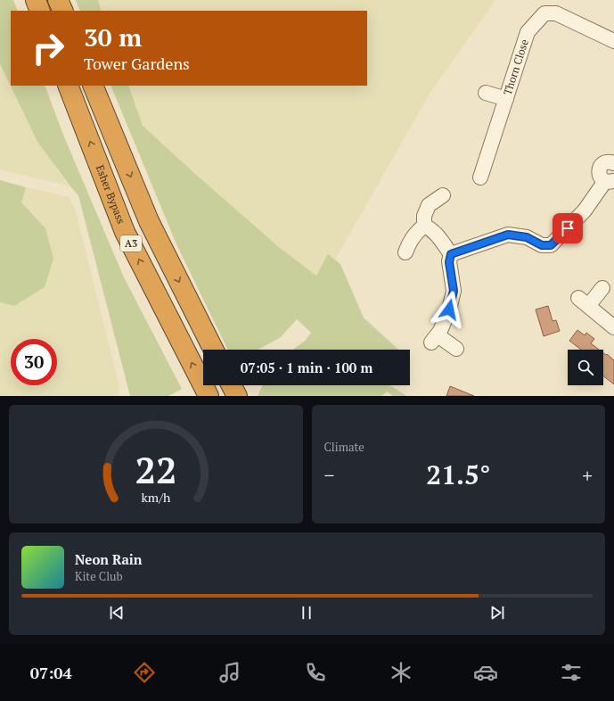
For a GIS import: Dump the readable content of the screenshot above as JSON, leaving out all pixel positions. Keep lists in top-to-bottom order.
{
  "streets": {
    "highway": ["Esher Bypass", "A3"],
    "street": ["Thorn Close"]
  },
  "page": {
    "turn": ["30 m", "Tower Gardens"],
    "limit": "30",
    "trip": "07:05 · 1 min · 100 m",
    "tile": "Climate",
    "heat": ["−", "21.5°", "+"],
    "song": ["Neon Rain", "Kite Club"],
    "tabs": "07:04",
    "gauge": ["22", "km/h"]
  }
}
